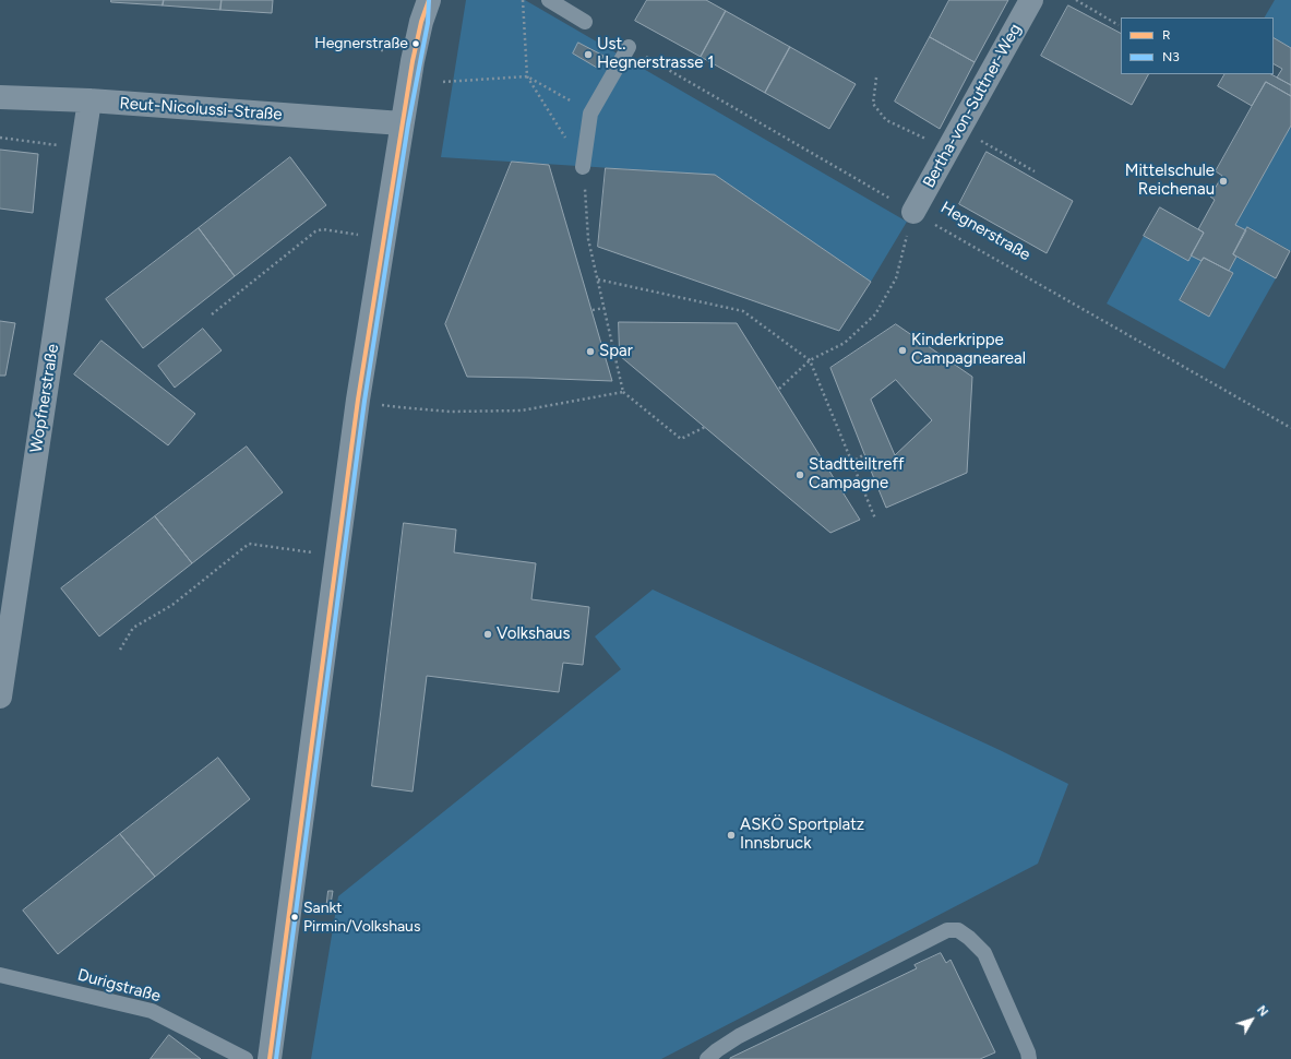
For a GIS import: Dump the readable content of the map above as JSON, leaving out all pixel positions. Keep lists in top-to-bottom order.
{
  "streets": {
    "street": ["Bertha-von-Suttner-Weg", "Reut-Nicolussi-Straße", "Wopfnerstraße"],
    "lane": ["Durigstraße"],
    "path": ["Hegnerstraße"]
  },
  "crossings": [
    ["Bertha-von-Suttner-Weg", "Hegnerstraße"],
    ["Reut-Nicolussi-Straße", "Wopfnerstraße"]
  ],
  "places": [
    "Hegnerstraße",
    "Ust. Hegnerstrasse 1",
    "Mittelschule Reichenau",
    "Kinderkrippe Campagneareal",
    "Spar",
    "Stadtteiltreff Campagne",
    "Volkshaus",
    "ASKÖ Sportplatz Innsbruck",
    "Sankt Pirmin/Volkshaus"
  ],
  "lines": ["transit line R", "transit line N3"],
  "legend": ["R", "N3"],
  "north": "top right"
}
